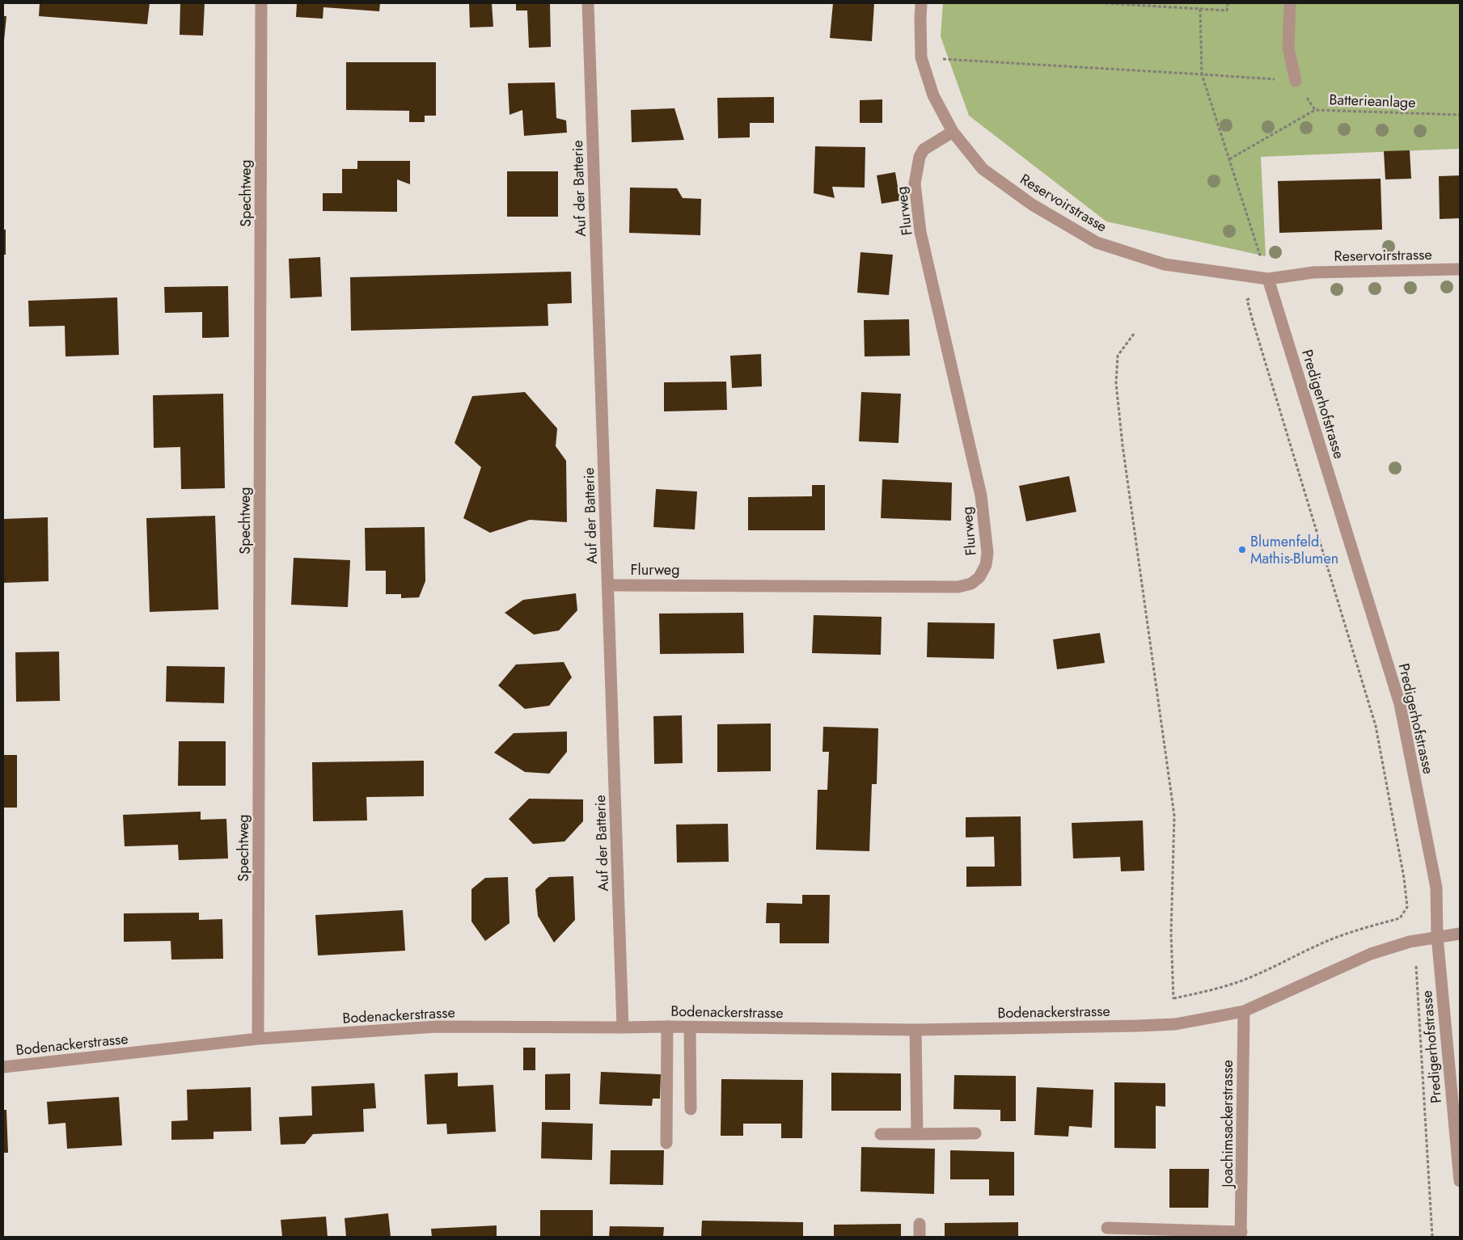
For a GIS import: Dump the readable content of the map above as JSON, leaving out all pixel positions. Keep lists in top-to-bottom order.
{
  "streets": {
    "street": [
      "Auf der Batterie",
      "Spechtweg",
      "Reservoirstrasse",
      "Flurweg",
      "Predigerhofstrasse",
      "Bodenackerstrasse",
      "Joachimsackerstrasse"
    ],
    "path": ["Batterieanlage"]
  },
  "crossings": [
    ["Auf der Batterie", "Flurweg"],
    ["Auf der Batterie", "Bodenackerstrasse"],
    ["Spechtweg", "Bodenackerstrasse"],
    ["Reservoirstrasse", "Flurweg"],
    ["Reservoirstrasse", "Predigerhofstrasse"],
    ["Predigerhofstrasse", "Bodenackerstrasse"],
    ["Bodenackerstrasse", "Joachimsackerstrasse"]
  ],
  "places": ["Blumenfeld Mathis-Blumen"]
}
